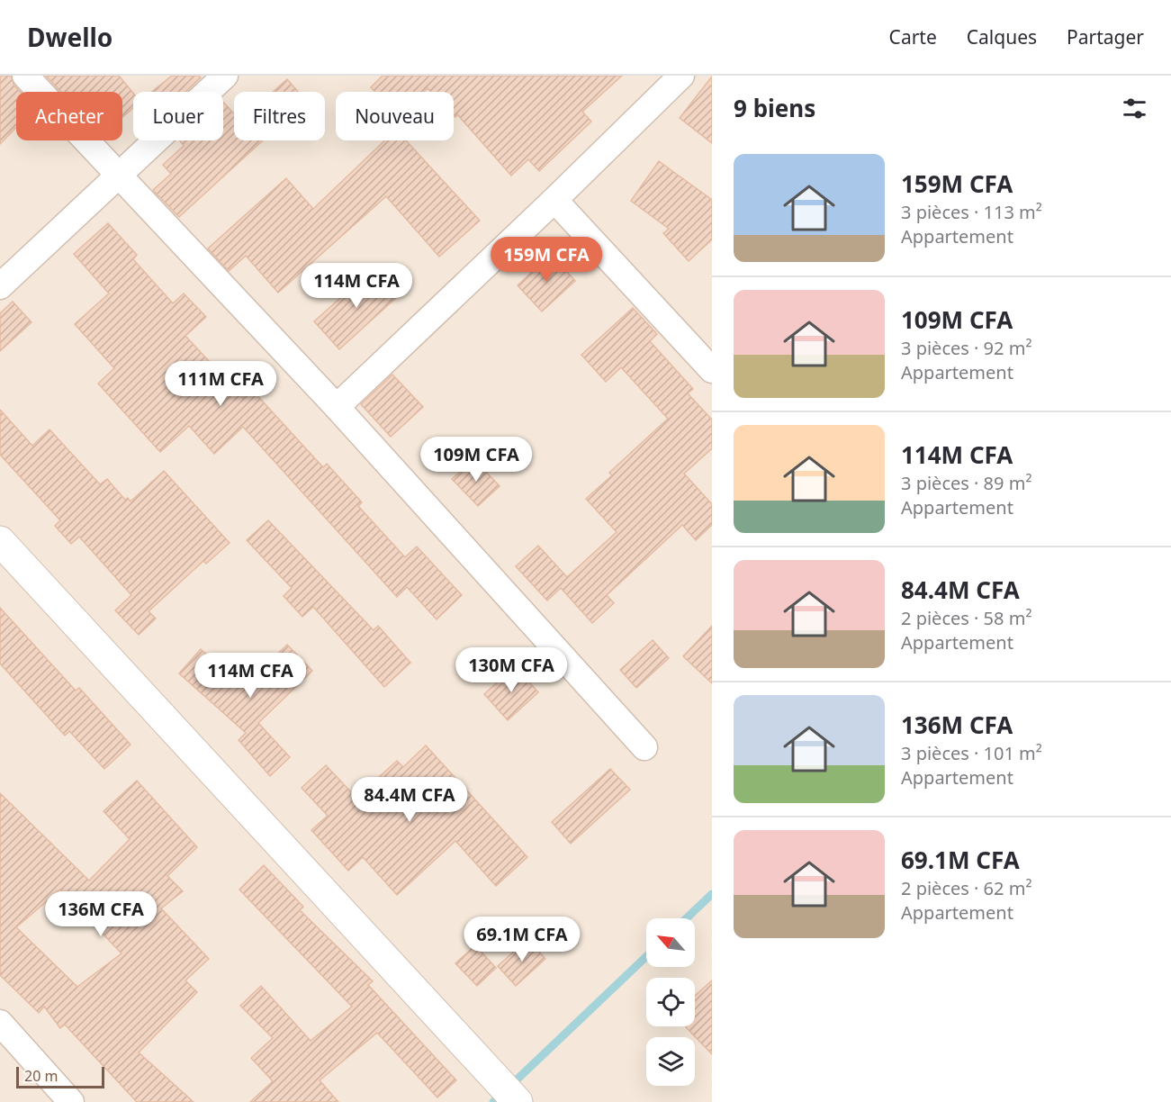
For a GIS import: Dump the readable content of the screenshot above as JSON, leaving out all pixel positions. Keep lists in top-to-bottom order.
{
  "scale_bar": "20 m",
  "north": "top left",
  "page": {
    "header": "Dwello",
    "nav": ["Carte", "Calques", "Partager"],
    "heading": "9 biens",
    "chip": [
      "Acheter",
      "Louer",
      "Filtres",
      "Nouveau"
    ],
    "list": [
      {
        "name": "159M CFA",
        "note": "3 pièces · 113 m² · Appartement"
      },
      {
        "name": "109M CFA",
        "note": "3 pièces · 92 m² · Appartement"
      },
      {
        "name": "114M CFA",
        "note": "3 pièces · 89 m² · Appartement"
      },
      {
        "name": "84.4M CFA",
        "note": "2 pièces · 58 m² · Appartement"
      },
      {
        "name": "136M CFA",
        "note": "3 pièces · 101 m² · Appartement"
      },
      {
        "name": "69.1M CFA",
        "note": "2 pièces · 62 m² · Appartement"
      }
    ],
    "price": [
      "159M CFA",
      "114M CFA",
      "111M CFA",
      "109M CFA",
      "130M CFA",
      "114M CFA",
      "84.4M CFA",
      "136M CFA",
      "69.1M CFA"
    ],
    "scale": "20 m"
  }
}
